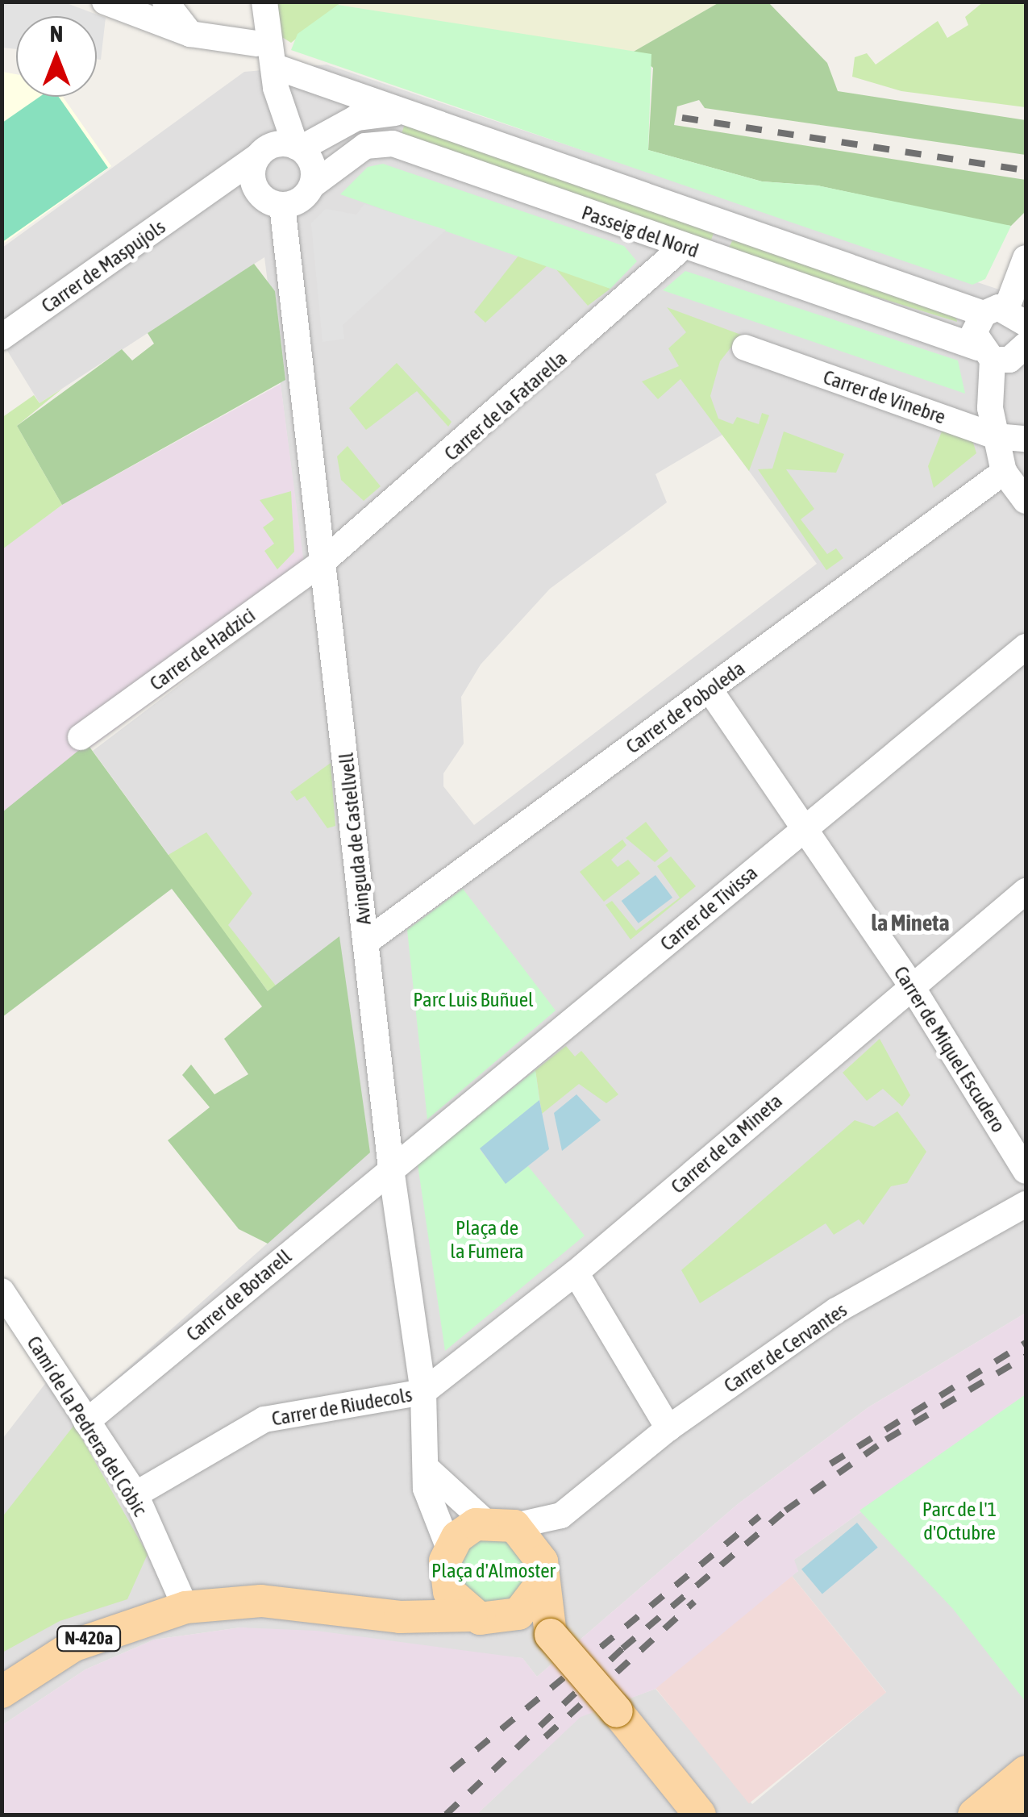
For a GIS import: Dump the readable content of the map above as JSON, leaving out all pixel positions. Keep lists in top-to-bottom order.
{
  "streets": {
    "main road": ["N-420a"],
    "street": [
      "Passeig del Nord",
      "Carrer de Maspujols",
      "Carrer de Vinebre",
      "Carrer de la Fatarella",
      "Carrer de Hadzici",
      "Carrer de Poboleda",
      "Avinguda de Castellvell",
      "Carrer de Tivissa",
      "Carrer de Miquel Escudero",
      "Carrer de la Mineta",
      "Carrer de Botarell",
      "Carrer de Cervantes",
      "Carrer de Riudecols",
      "Camí de la Pedrera del Còbic"
    ]
  },
  "crossings": [
    ["Passeig del Nord", "Carrer de Maspujols"],
    ["Passeig del Nord", "Carrer de la Fatarella"],
    ["Passeig del Nord", "Avinguda de Castellvell"],
    ["Carrer de Maspujols", "Avinguda de Castellvell"],
    ["Carrer de la Fatarella", "Carrer de Hadzici"],
    ["Carrer de la Fatarella", "Avinguda de Castellvell"],
    ["Carrer de Hadzici", "Avinguda de Castellvell"],
    ["Carrer de Poboleda", "Avinguda de Castellvell"],
    ["Carrer de Poboleda", "Carrer de Miquel Escudero"],
    ["Avinguda de Castellvell", "Carrer de Tivissa"],
    ["Avinguda de Castellvell", "Carrer de la Mineta"],
    ["Avinguda de Castellvell", "Carrer de Botarell"],
    ["Avinguda de Castellvell", "Carrer de Cervantes"],
    ["Avinguda de Castellvell", "Carrer de Riudecols"],
    ["Avinguda de Castellvell", "N-420a"],
    ["Carrer de Tivissa", "Carrer de Miquel Escudero"],
    ["Carrer de Tivissa", "Carrer de Botarell"],
    ["Carrer de Miquel Escudero", "Carrer de la Mineta"],
    ["Carrer de la Mineta", "Carrer de Riudecols"],
    ["Carrer de Botarell", "Camí de la Pedrera del Còbic"],
    ["Carrer de Cervantes", "N-420a"],
    ["Carrer de Riudecols", "Camí de la Pedrera del Còbic"],
    ["Camí de la Pedrera del Còbic", "N-420a"]
  ],
  "districts": ["la Mineta"],
  "parks": [
    "Parc Luis Buñuel",
    "Plaça de la Fumera",
    "Parc de l'1 d'Octubre",
    "Plaça d'Almoster"
  ],
  "north": "top"
}
